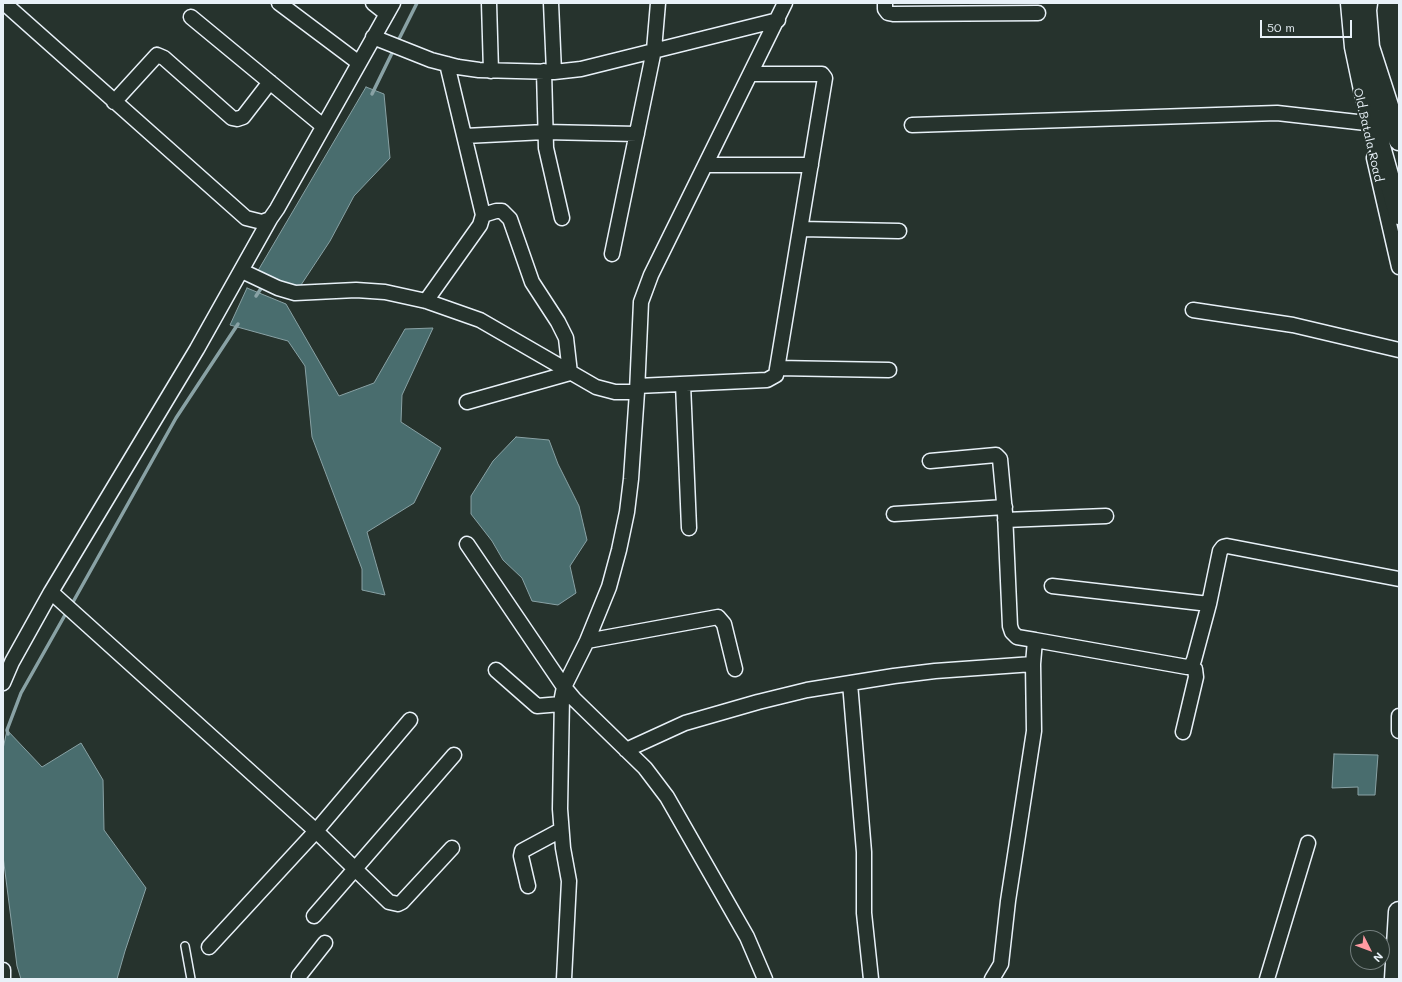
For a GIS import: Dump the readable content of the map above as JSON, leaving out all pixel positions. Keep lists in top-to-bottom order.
{
  "streets": {
    "street": ["Old Batala Road"]
  },
  "scale_bar": "50 m",
  "north": "bottom right"
}
